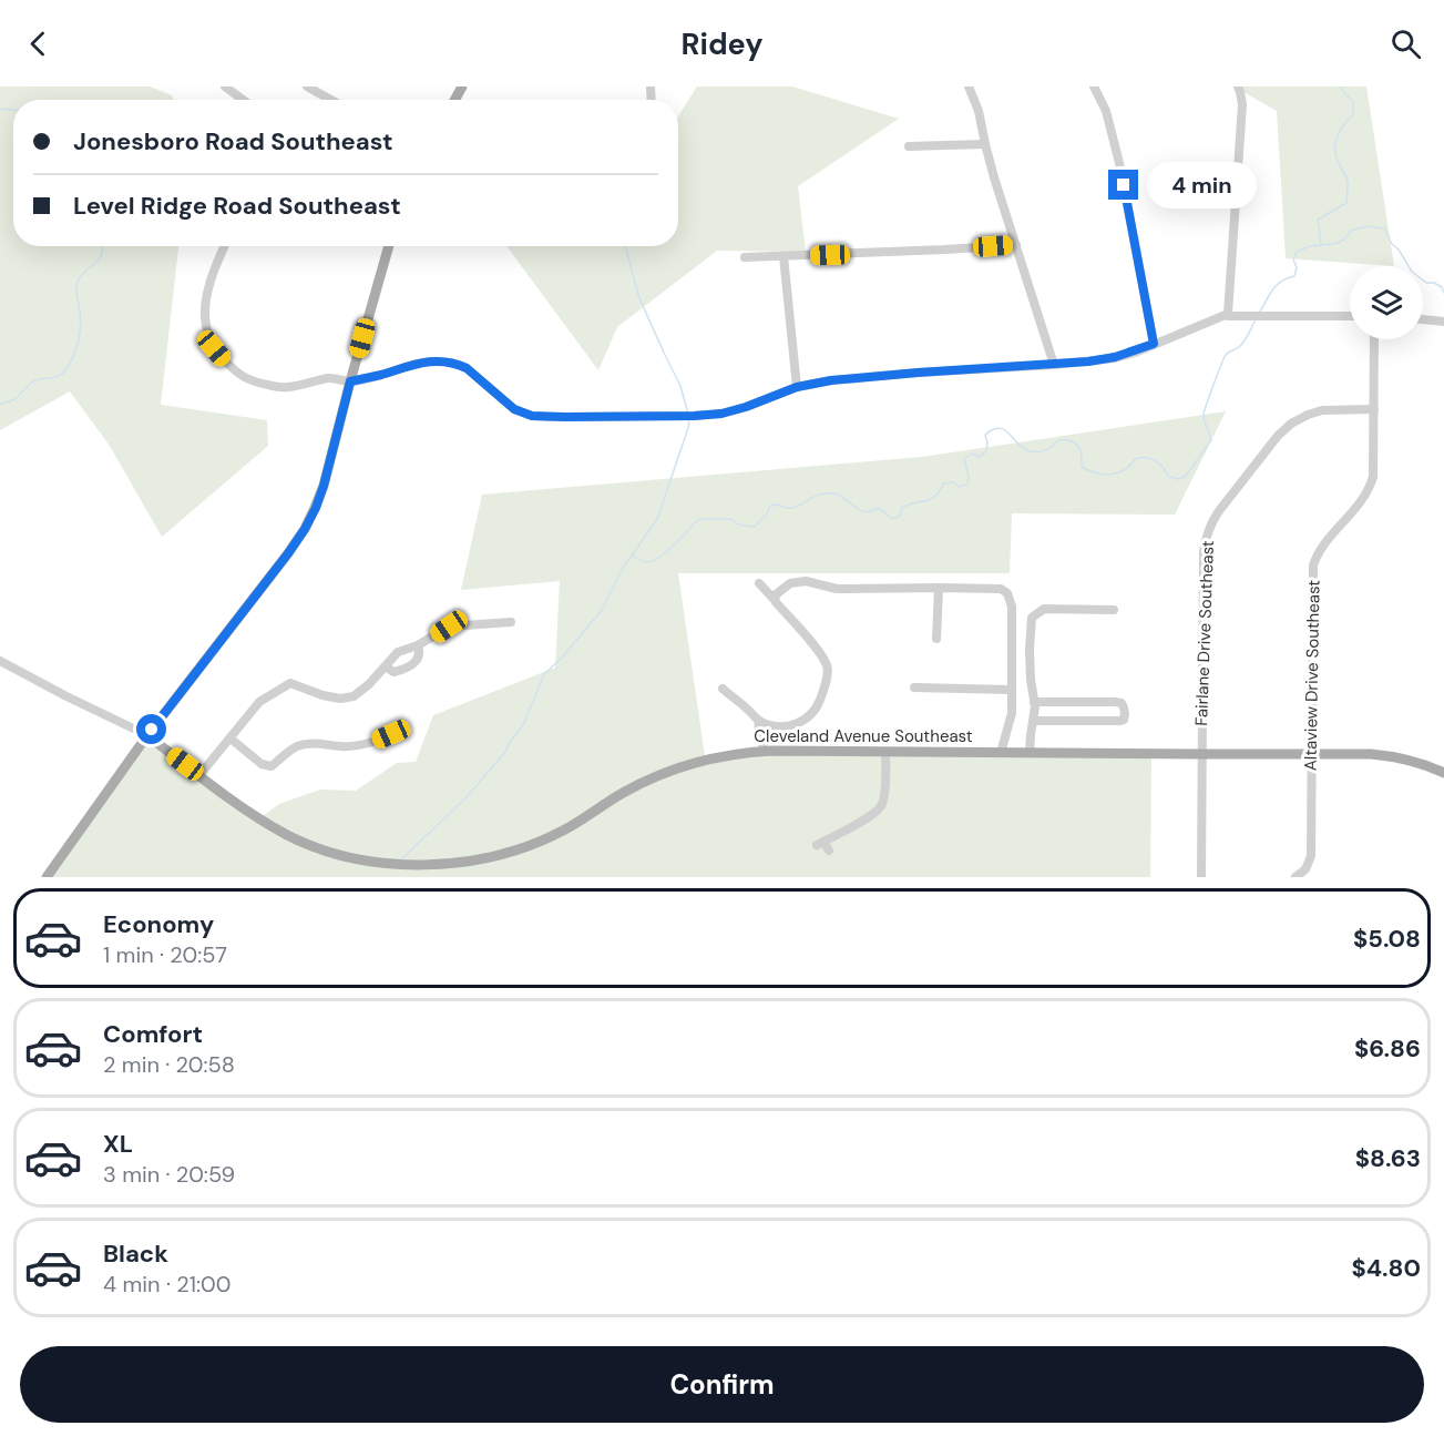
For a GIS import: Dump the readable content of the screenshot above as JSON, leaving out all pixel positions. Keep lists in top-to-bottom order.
{
  "streets": {
    "main road": ["Cleveland Avenue Southeast"],
    "street": ["Fairlane Drive Southeast", "Altaview Drive Southeast"]
  },
  "crossings": [
    ["Fairlane Drive Southeast", "Altaview Drive Southeast"],
    ["Fairlane Drive Southeast", "Cleveland Avenue Southeast"],
    ["Altaview Drive Southeast", "Cleveland Avenue Southeast"]
  ],
  "page": {
    "header": "Ridey",
    "banner": ["Jonesboro Road Southeast", "Level Ridge Road Southeast"],
    "bubble": "4 min",
    "list": [
      {
        "name": "Economy",
        "note": "1 min · 20:57",
        "value": "$5.08"
      },
      {
        "name": "Comfort",
        "note": "2 min · 20:58",
        "value": "$6.86"
      },
      {
        "name": "XL",
        "note": "3 min · 20:59",
        "value": "$8.63"
      },
      {
        "name": "Black",
        "note": "4 min · 21:00",
        "value": "$4.80"
      }
    ],
    "buttons": "Confirm"
  }
}
